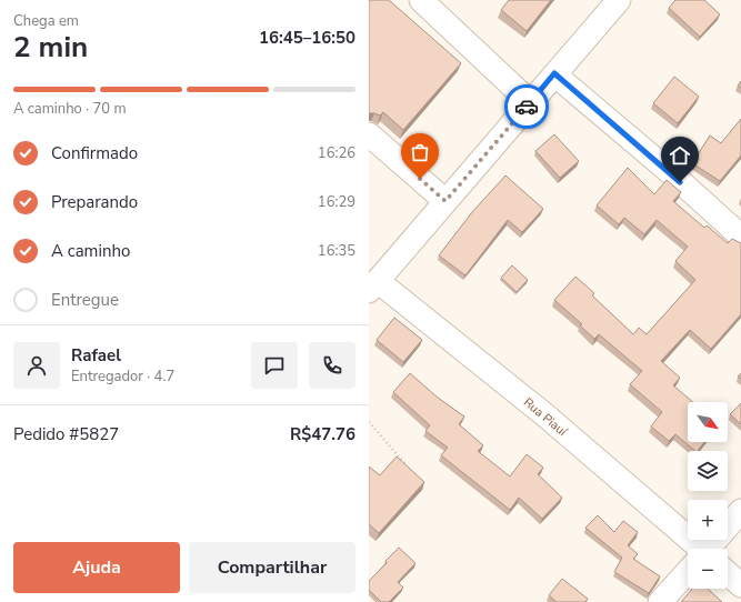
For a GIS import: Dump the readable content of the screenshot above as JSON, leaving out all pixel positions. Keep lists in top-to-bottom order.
{
  "streets": {
    "street": ["Rua Piauí"]
  },
  "north": "bottom right",
  "page": {
    "heading": ["2 min", "Chega em", "16:45–16:50"],
    "panel": [
      "Rafael",
      "Entregador · 4.7",
      "Pedido #5827",
      "R$47.76"
    ],
    "bar": "A caminho · 70 m",
    "list": [
      ["Confirmado", "16:26"],
      ["Preparando", "16:29"],
      ["A caminho", "16:35"],
      "Entregue"
    ],
    "map_buttons": ["+", "−"],
    "buttons": ["Ajuda", "Compartilhar"]
  }
}
